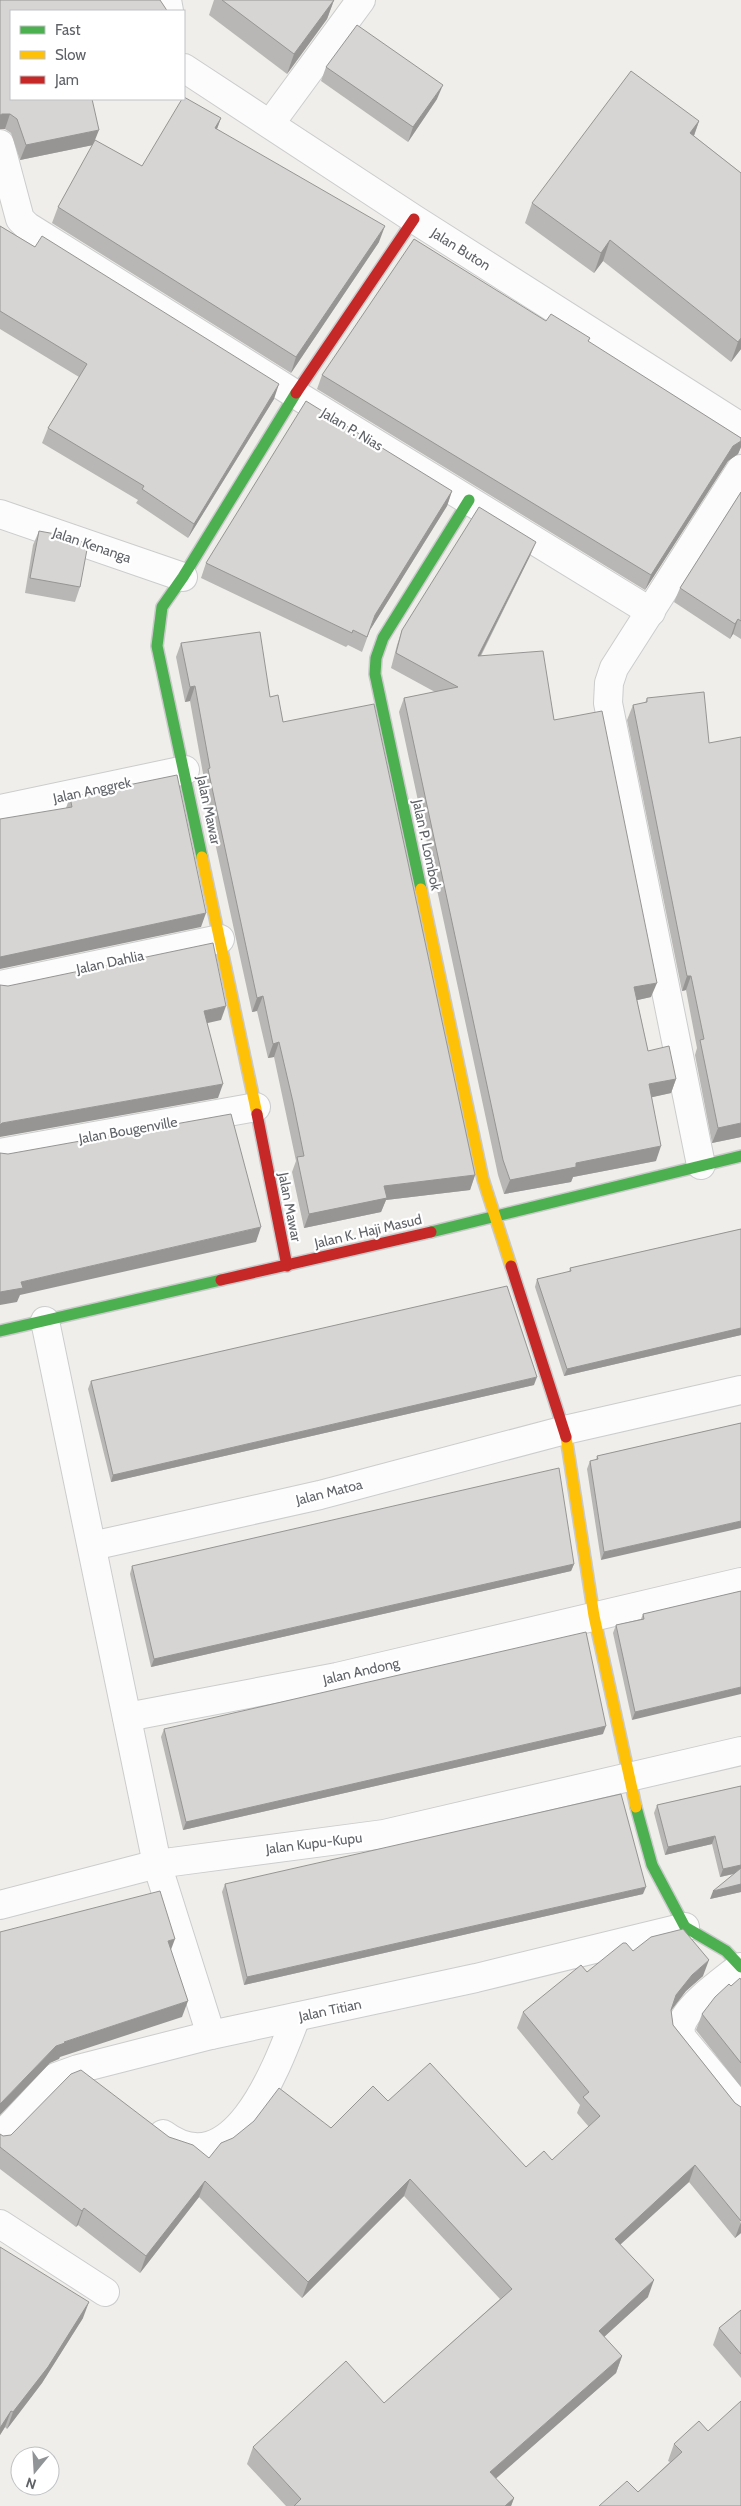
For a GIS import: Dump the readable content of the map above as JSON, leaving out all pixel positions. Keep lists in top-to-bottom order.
{
  "streets": {
    "street": [
      "Jalan Buton",
      "Jalan P. Nias",
      "Jalan Kenanga",
      "Jalan Anggrek",
      "Jalan Mawar",
      "Jalan P. Lombok",
      "Jalan Dahlia",
      "Jalan Bougenville",
      "Jalan K. Haji Masud",
      "Jalan Matoa",
      "Jalan Andong",
      "Jalan Kupu-Kupu",
      "Jalan Titian"
    ]
  },
  "crossings": [
    ["Jalan Buton", "Jalan Mawar"],
    ["Jalan P. Nias", "Jalan Mawar"],
    ["Jalan P. Nias", "Jalan P. Lombok"],
    ["Jalan Kenanga", "Jalan Mawar"],
    ["Jalan Anggrek", "Jalan Mawar"],
    ["Jalan Mawar", "Jalan Dahlia"],
    ["Jalan Mawar", "Jalan Bougenville"],
    ["Jalan Mawar", "Jalan K. Haji Masud"],
    ["Jalan P. Lombok", "Jalan K. Haji Masud"],
    ["Jalan P. Lombok", "Jalan Matoa"],
    ["Jalan P. Lombok", "Jalan Andong"],
    ["Jalan P. Lombok", "Jalan Kupu-Kupu"],
    ["Jalan P. Lombok", "Jalan Titian"]
  ],
  "legend": ["Fast", "Slow", "Jam"],
  "north": "bottom"
}
